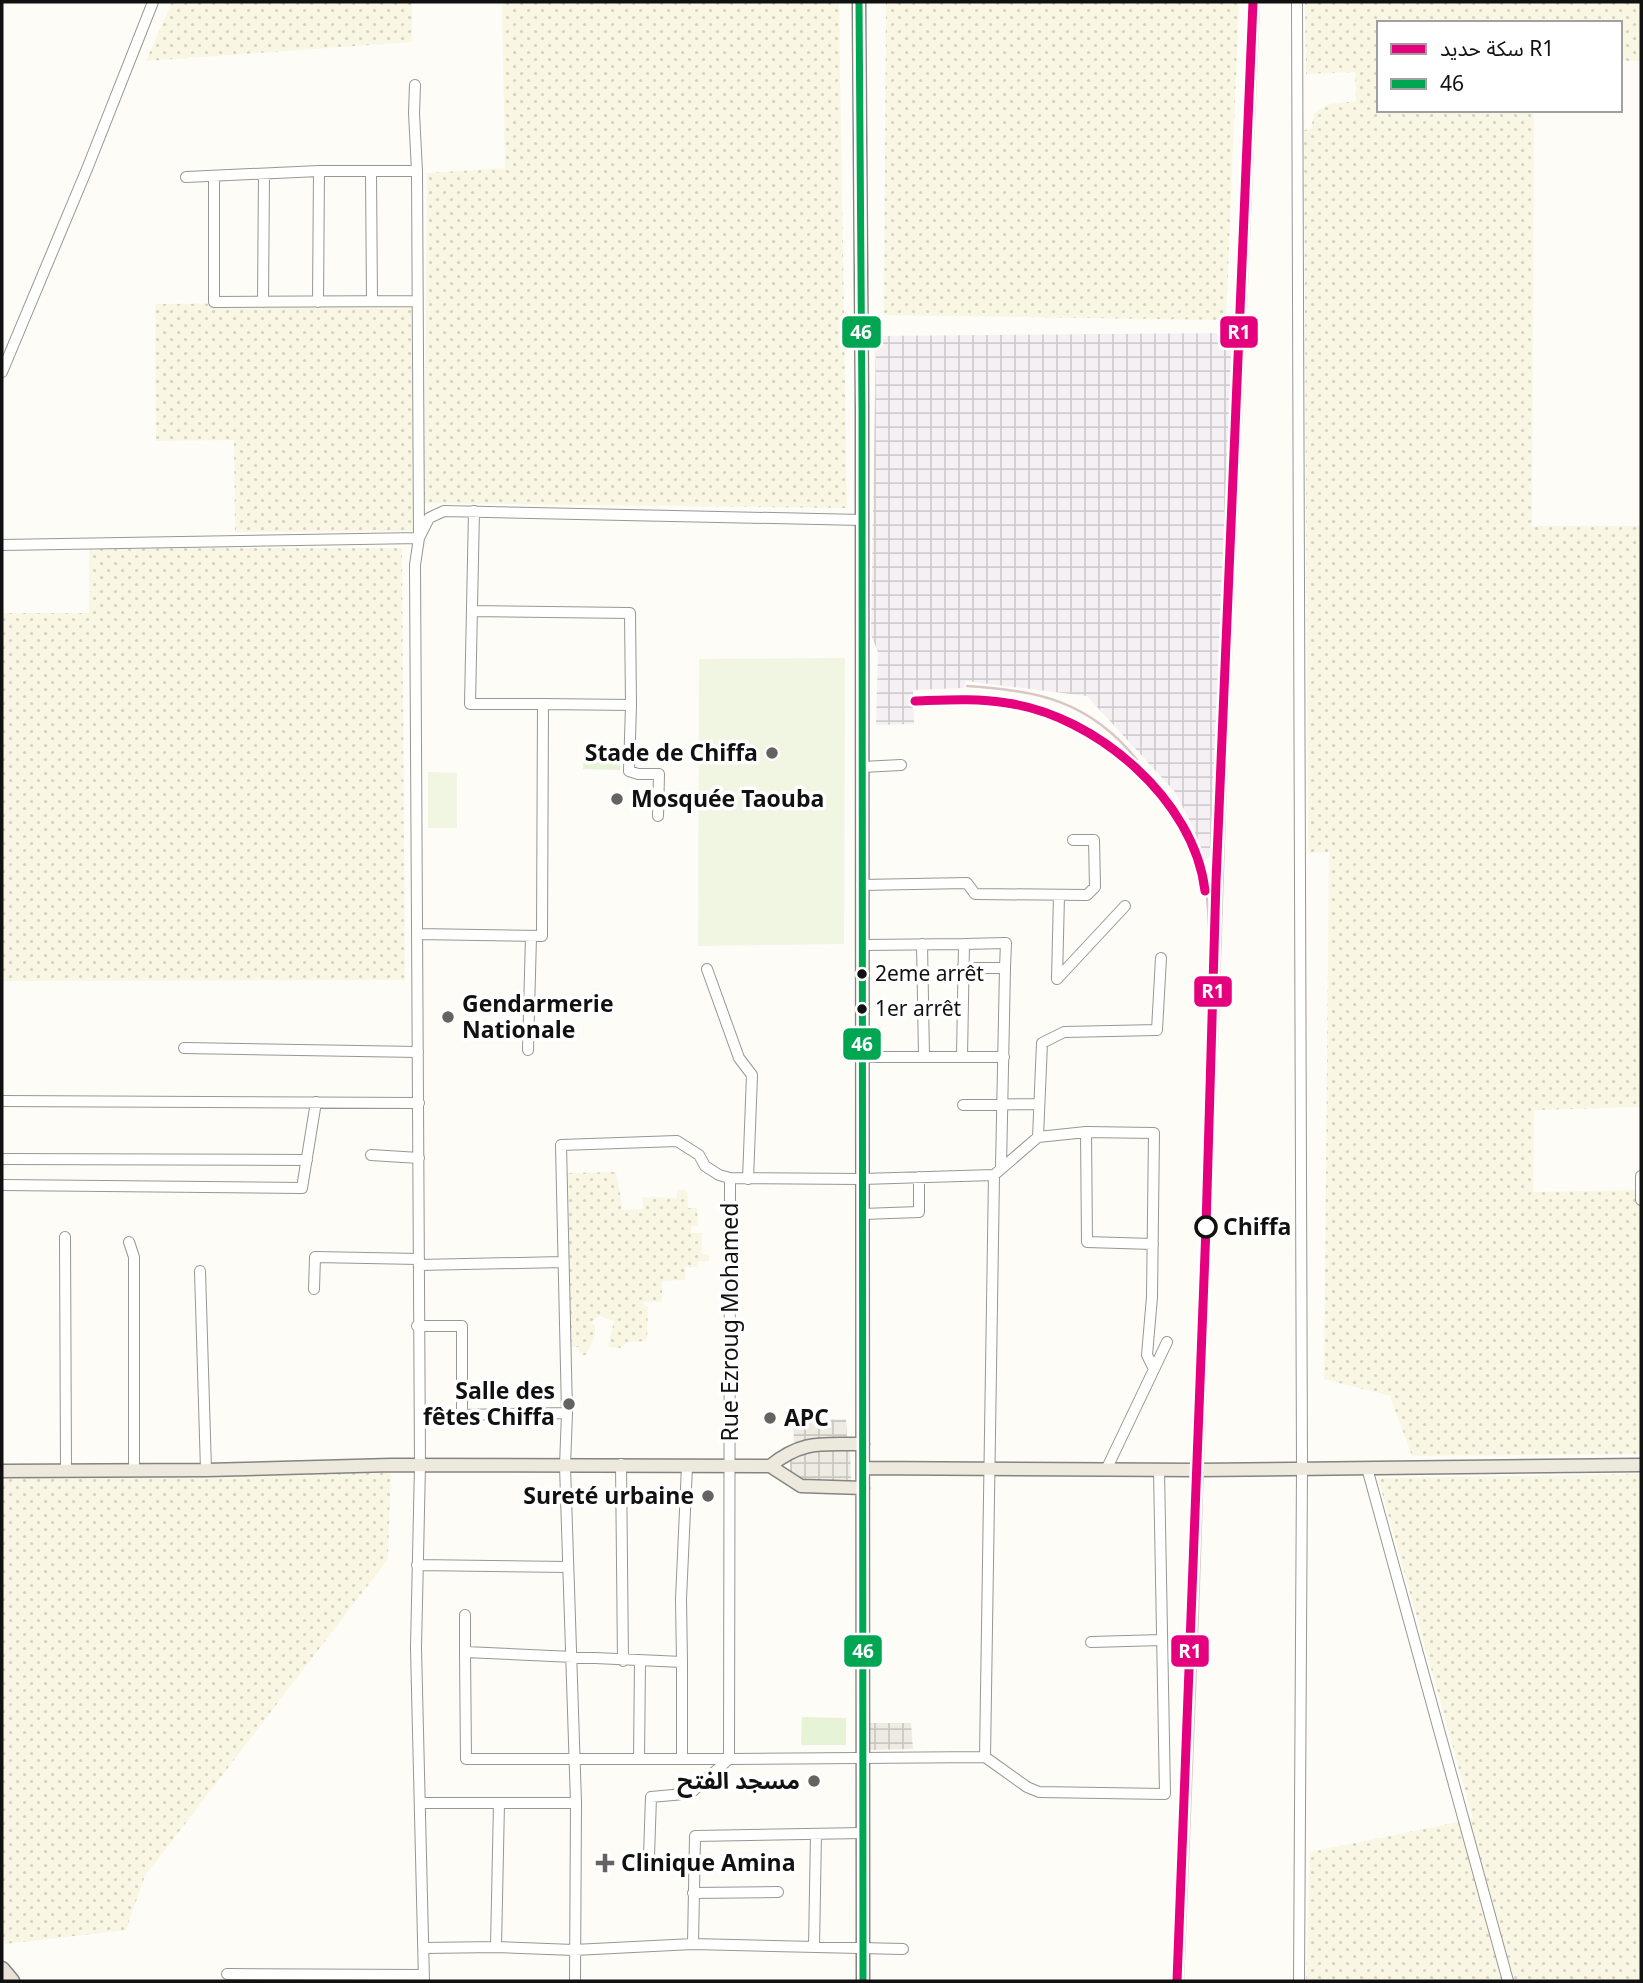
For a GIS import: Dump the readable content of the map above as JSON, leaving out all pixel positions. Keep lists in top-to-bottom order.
{
  "streets": {
    "street": ["Rue Ezroug Mohamed"]
  },
  "places": {
    "other": [
      "Stade de Chiffa",
      "Mosquée Taouba",
      "2eme arrêt",
      "1er arrêt",
      "Gendarmerie Nationale",
      "Chiffa",
      "Salle des fêtes Chiffa",
      "APC",
      "Sureté urbaine",
      "مسجد الفتح"
    ],
    "health": ["Clinique Amina"]
  },
  "lines": ["rail line R1", "transit line 46"],
  "legend": ["سكة حديد R1", "46"]
}
